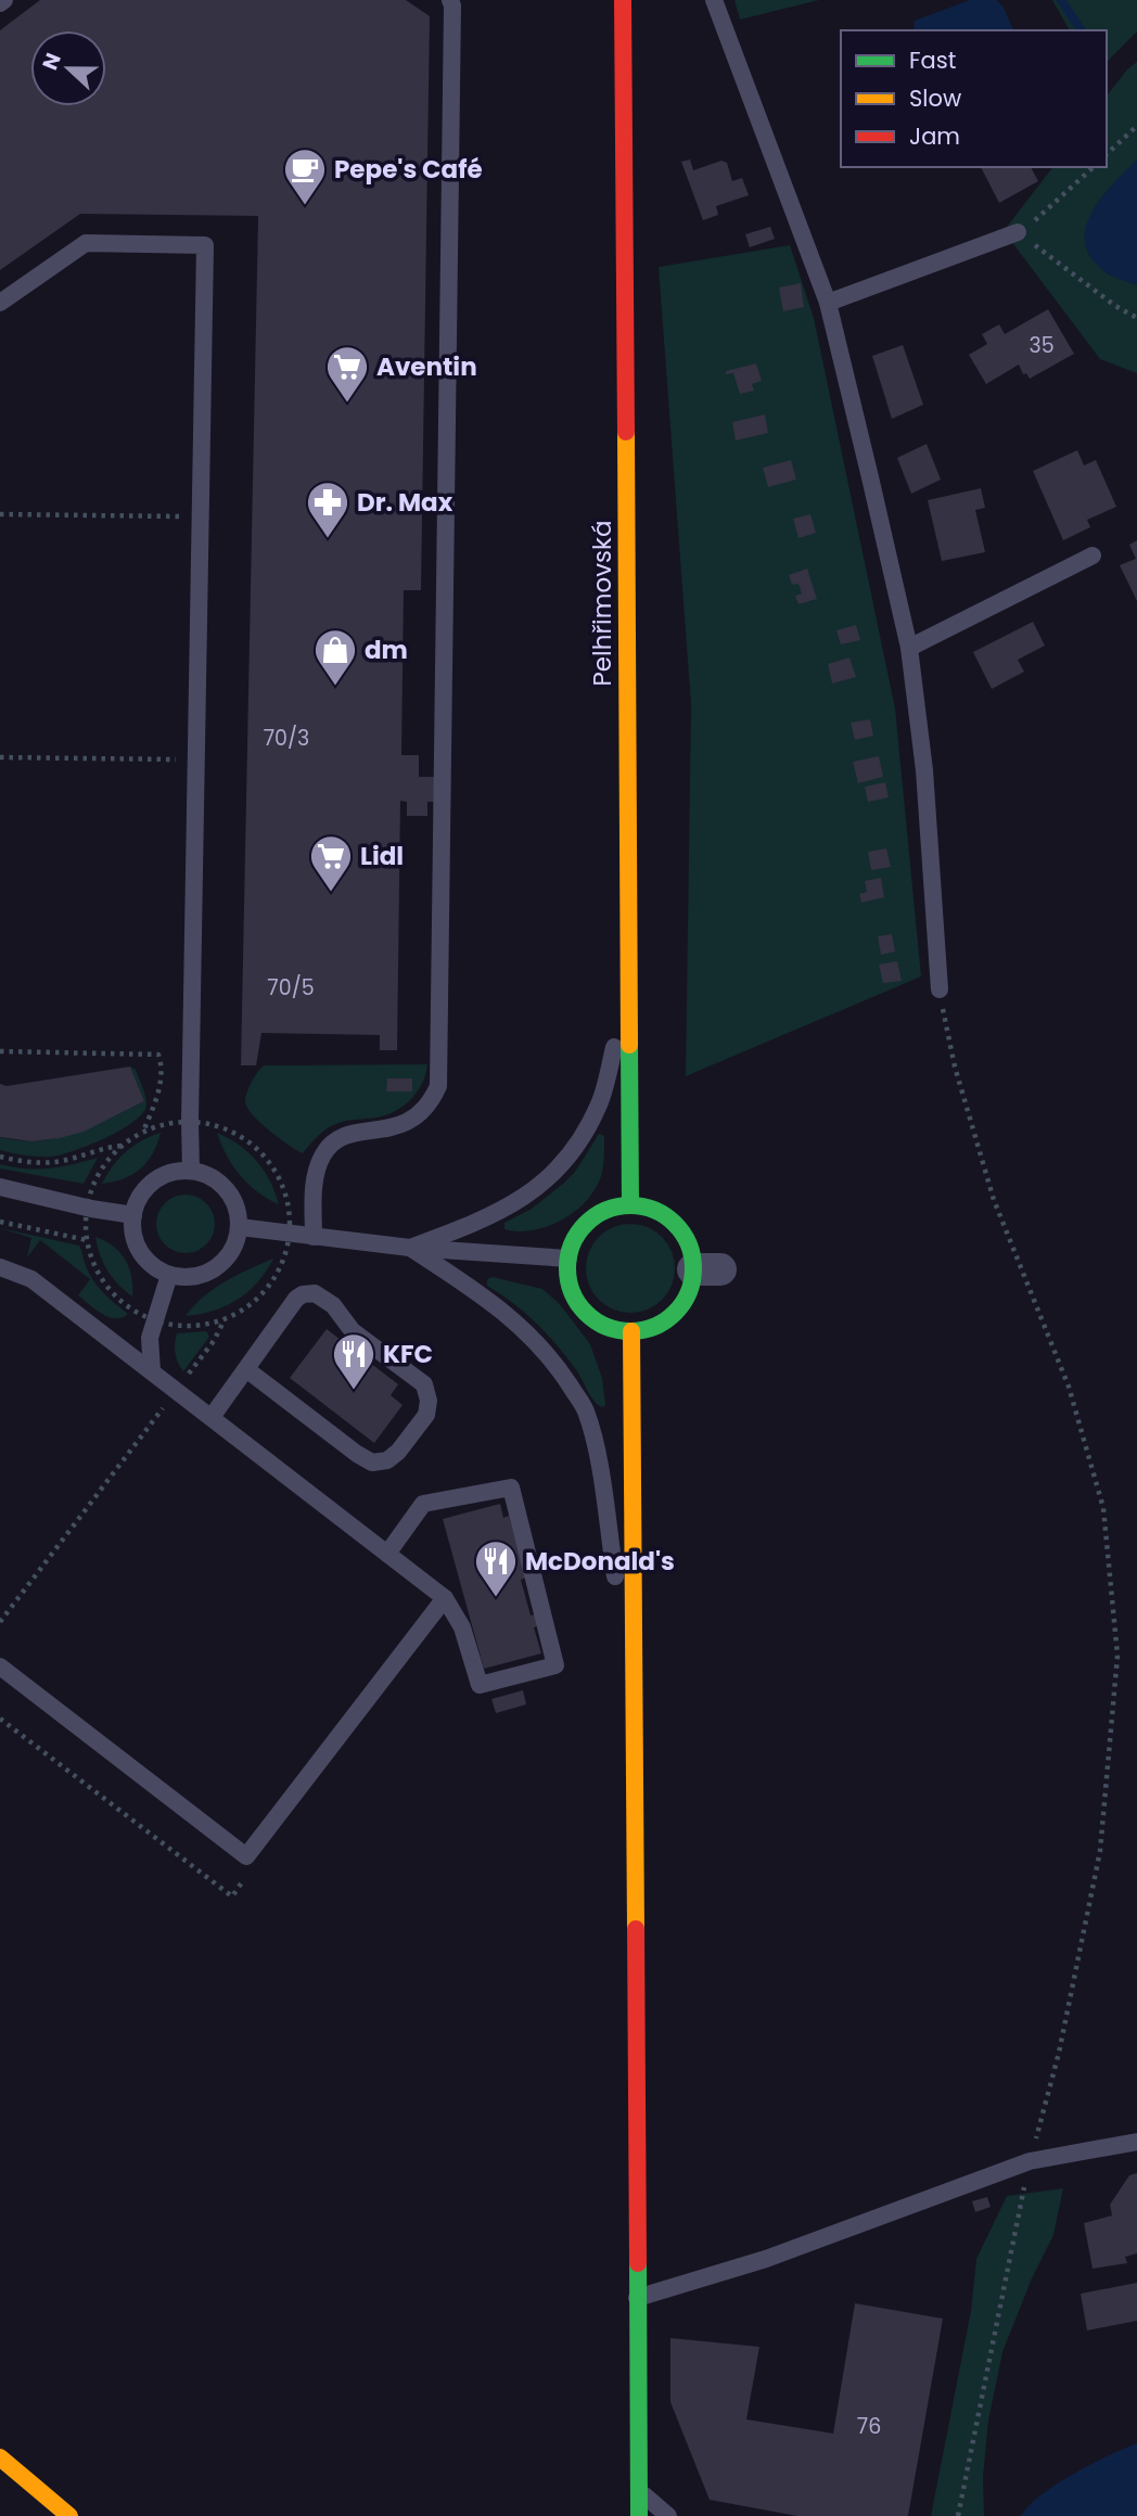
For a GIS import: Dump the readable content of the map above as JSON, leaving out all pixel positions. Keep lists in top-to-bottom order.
{
  "streets": {
    "main road": ["Pelhřimovská"]
  },
  "places": {
    "cafe": ["Pepe's Café"],
    "supermarket": ["Aventin", "Lidl"],
    "pharmacy": ["Dr. Max"],
    "shop": ["dm"],
    "restaurant": ["KFC", "McDonald's"]
  },
  "house_numbers": [
    "35",
    "70/3",
    "70/5",
    "76"
  ],
  "legend": ["Fast", "Slow", "Jam"],
  "north": "left"
}
